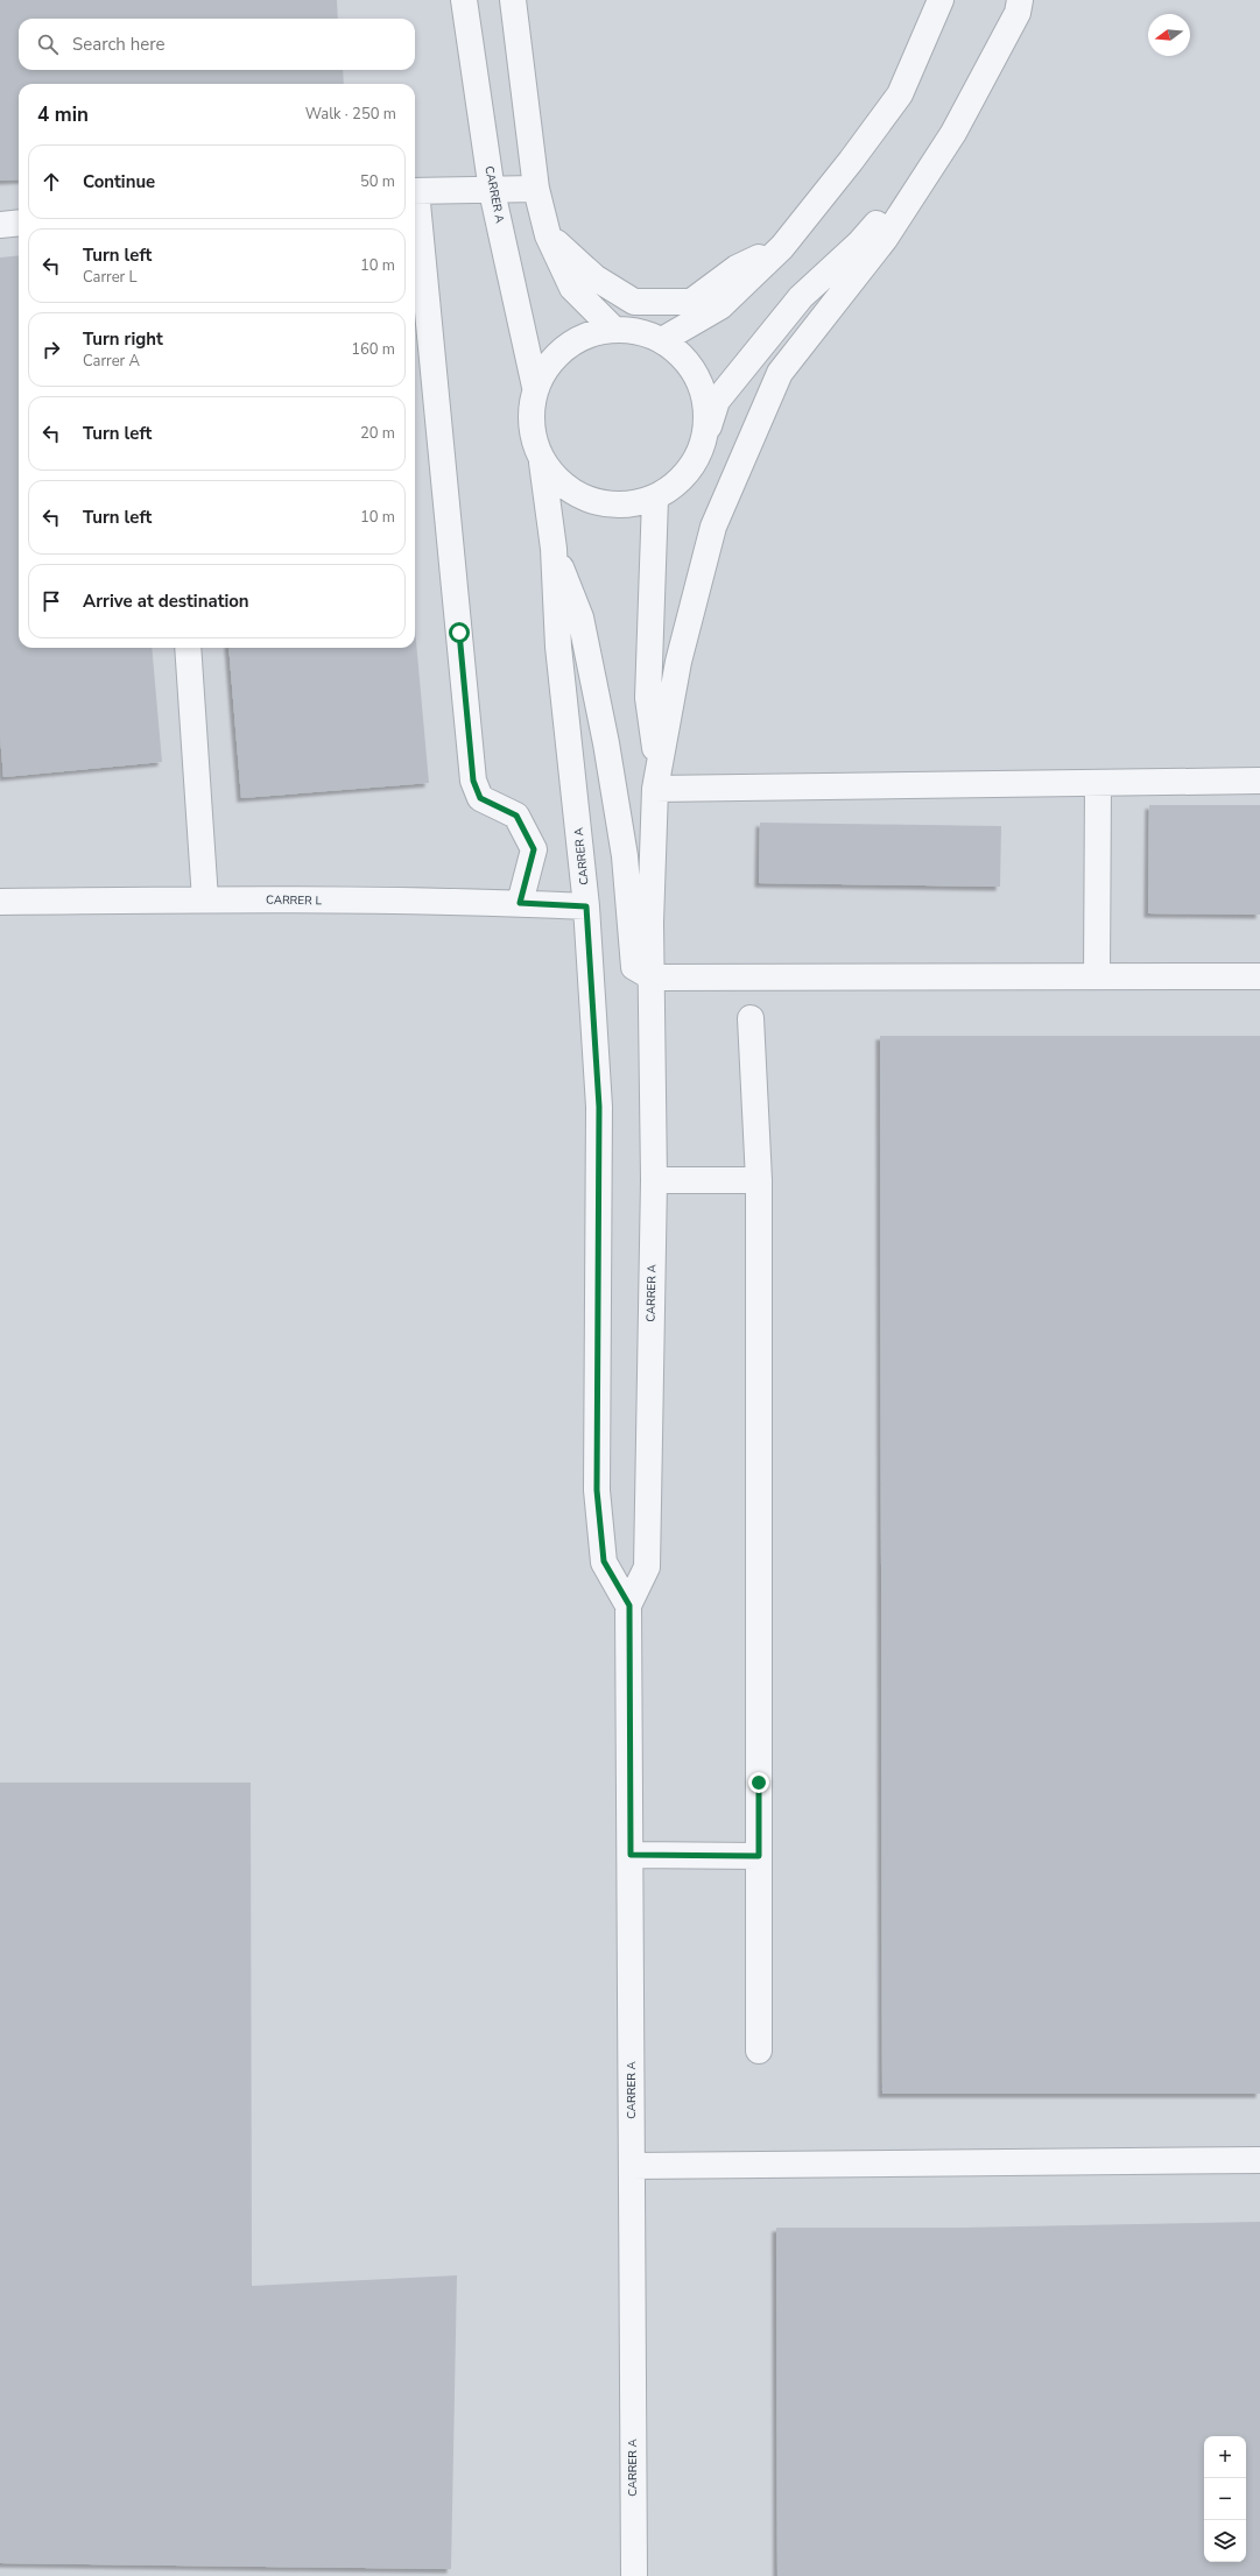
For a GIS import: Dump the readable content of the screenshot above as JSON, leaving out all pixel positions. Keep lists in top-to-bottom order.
{
  "streets": {
    "street": ["CARRER A", "CARRER L"]
  },
  "crossings": [
    ["CARRER A", "CARRER L"]
  ],
  "north": "left",
  "page": {
    "search": "Search here",
    "heading": ["4 min", "Walk · 250 m"],
    "list": [
      ["Continue", "50 m"],
      ["Turn left", "Carrer L", "10 m"],
      ["Turn right", "Carrer A", "160 m"],
      ["Turn left", "20 m"],
      ["Turn left", "10 m"],
      "Arrive at destination"
    ],
    "map_buttons": ["+", "−"]
  }
}
